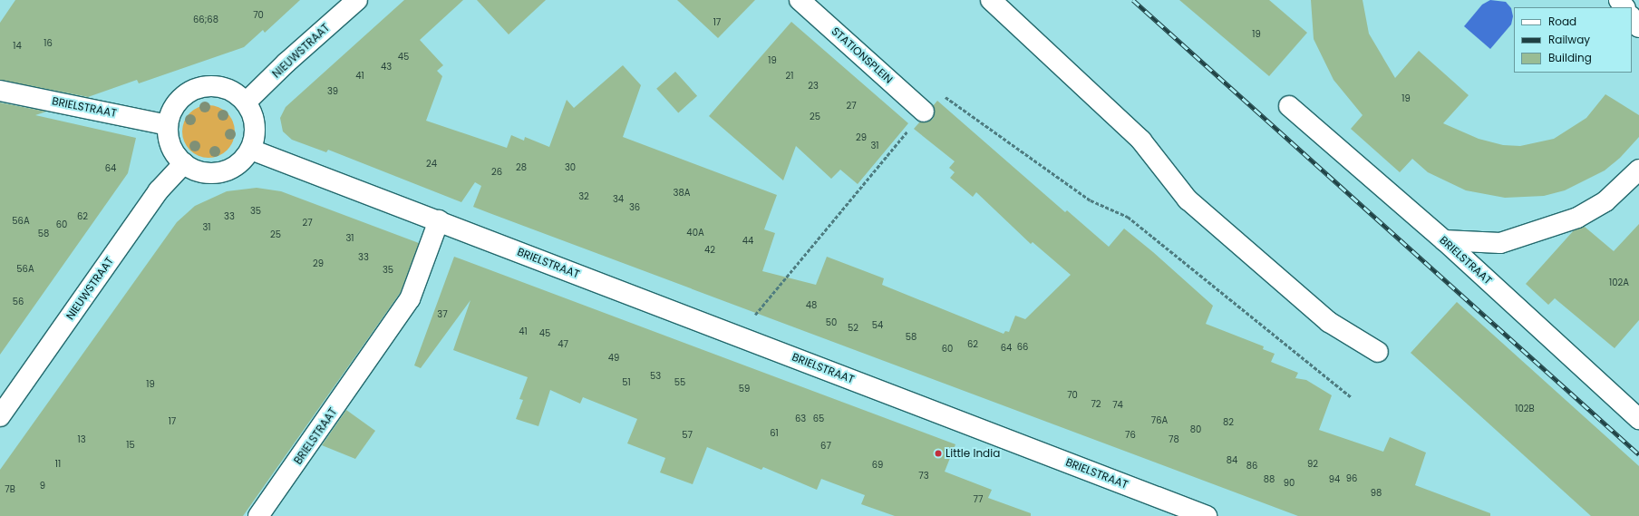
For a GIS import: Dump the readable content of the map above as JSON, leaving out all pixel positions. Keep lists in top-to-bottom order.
{
  "streets": {
    "street": ["NIEUWSTRAAT", "STATIONSPLEIN", "BRIELSTRAAT"]
  },
  "crossings": [
    ["NIEUWSTRAAT", "BRIELSTRAAT"]
  ],
  "places": ["Little India"],
  "house_numbers": [
    "70",
    "66;68",
    "17",
    "19",
    "16",
    "14",
    "45",
    "19",
    "43",
    "41",
    "21",
    "23",
    "39",
    "19",
    "27",
    "25",
    "29",
    "31",
    "24",
    "28",
    "30",
    "64",
    "26",
    "38A",
    "32",
    "34",
    "36",
    "35",
    "62",
    "33",
    "56A",
    "27",
    "60",
    "31",
    "40A",
    "58",
    "25",
    "31",
    "44",
    "42",
    "33",
    "29",
    "56A",
    "35",
    "102A",
    "56",
    "48",
    "37",
    "50",
    "54",
    "52",
    "41",
    "45",
    "58",
    "47",
    "62",
    "66",
    "64",
    "60",
    "49",
    "53",
    "51",
    "55",
    "19",
    "59",
    "70",
    "72",
    "74",
    "102B",
    "63",
    "65",
    "76A",
    "17",
    "82",
    "80",
    "61",
    "57",
    "76",
    "13",
    "78",
    "15",
    "67",
    "84",
    "11",
    "92",
    "69",
    "86",
    "73",
    "96",
    "88",
    "94",
    "90",
    "9",
    "7B",
    "98",
    "77"
  ],
  "legend": ["Road", "Railway", "Building"]
}
